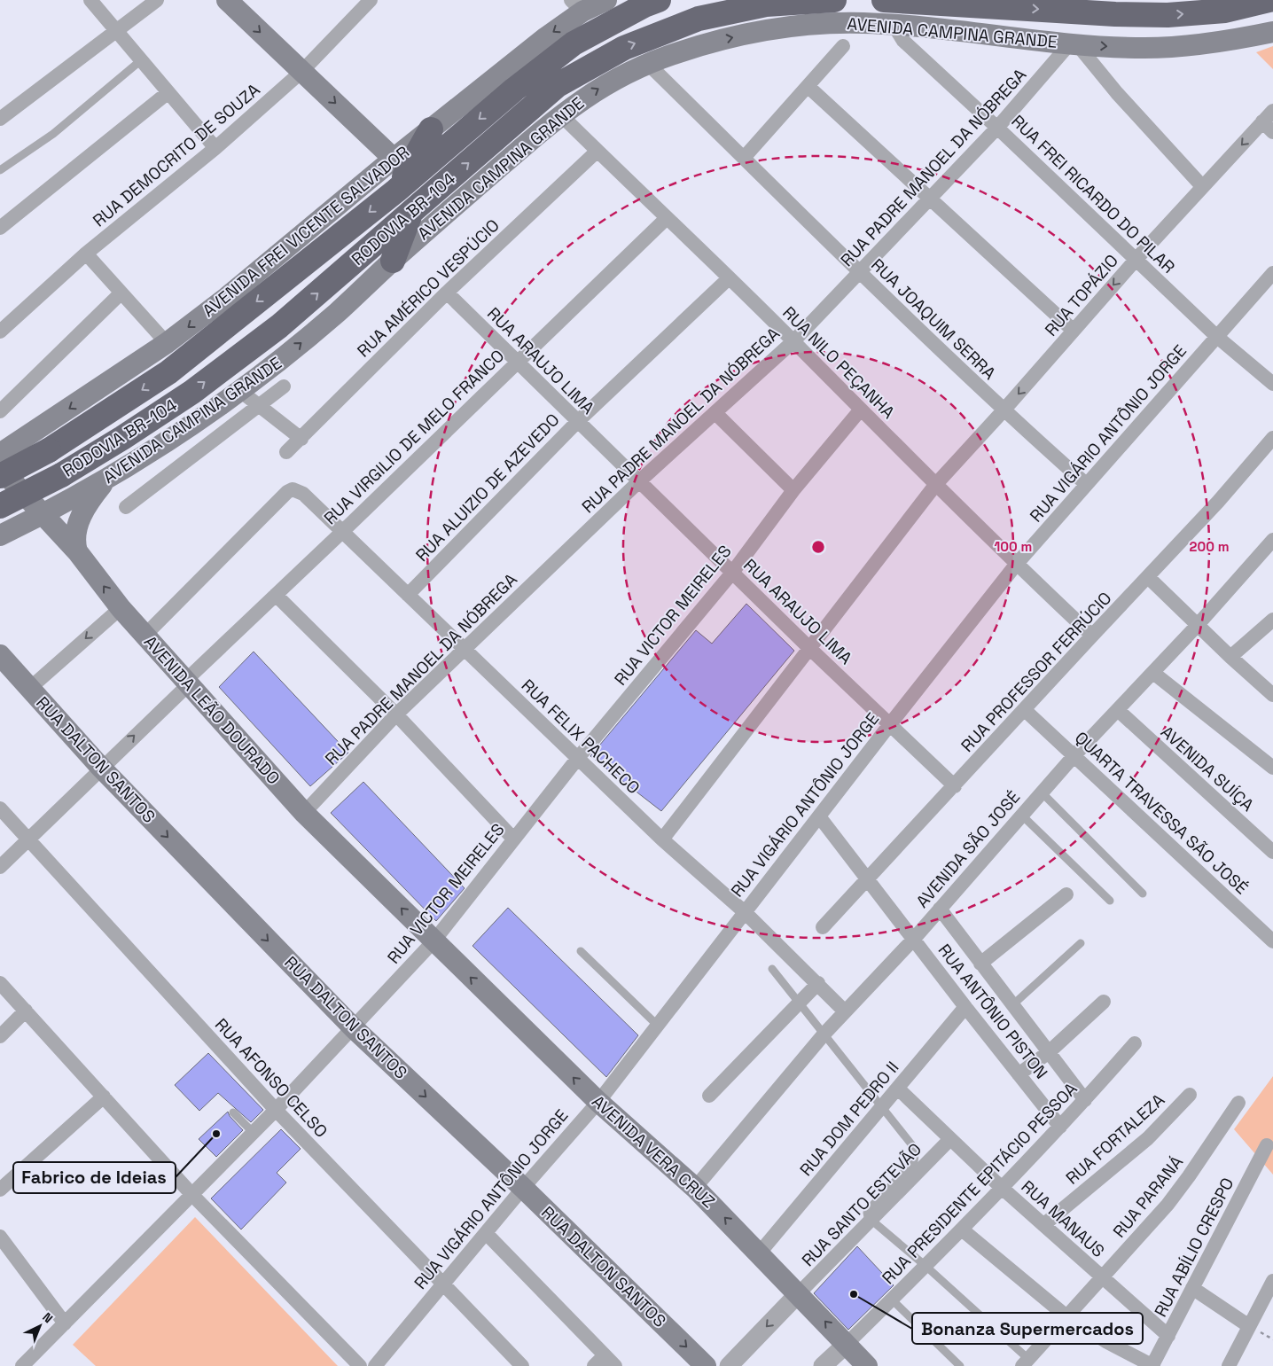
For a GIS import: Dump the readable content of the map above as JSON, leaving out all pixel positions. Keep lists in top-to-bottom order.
{
  "streets": {
    "highway": ["RODOVIA BR-104"],
    "main road": [
      "AVENIDA CAMPINA GRANDE",
      "AVENIDA FREI VICENTE SALVADOR",
      "AVENIDA LEÃO DOURADO",
      "RUA DALTON SANTOS",
      "AVENIDA VERA CRUZ"
    ],
    "street": [
      "RUA DEMOCRITO DE SOUZA",
      "RUA PADRE MANOEL DA NÓBREGA",
      "RUA FREI RICARDO DO PILAR",
      "RUA AMÉRICO VESPÚCIO",
      "RUA TOPÁZIO",
      "RUA JOAQUIM SERRA",
      "RUA ARAUJO LIMA",
      "RUA NILO PEÇANHA",
      "RUA VIGÁRIO ANTÔNIO JORGE",
      "RUA VIRGILIO DE MELO FRANCO",
      "RUA ALUIZIO DE AZEVEDO",
      "RUA VICTOR MEIRELES",
      "RUA PROFESSOR FERRÚCIO",
      "RUA FELIX PACHECO",
      "AVENIDA SUÍÇA",
      "QUARTA TRAVESSA SÃO JOSÉ",
      "AVENIDA SÃO JOSÉ",
      "RUA ANTÔNIO PISTON",
      "RUA AFONSO CELSO",
      "RUA DOM PEDRO II",
      "RUA FORTALEZA",
      "RUA PRESIDENTE EPITÁCIO PESSOA",
      "RUA PARANÁ",
      "RUA SANTO ESTEVÃO",
      "RUA MANAUS",
      "RUA ABÍLIO CRESPO"
    ]
  },
  "crossings": [
    ["AVENIDA CAMPINA GRANDE", "RUA PADRE MANOEL DA NÓBREGA"],
    ["AVENIDA CAMPINA GRANDE", "RUA FREI RICARDO DO PILAR"],
    ["AVENIDA CAMPINA GRANDE", "RUA JOAQUIM SERRA"],
    ["AVENIDA CAMPINA GRANDE", "RUA NILO PEÇANHA"],
    ["AVENIDA CAMPINA GRANDE", "AVENIDA LEÃO DOURADO"],
    ["RUA PADRE MANOEL DA NÓBREGA", "RUA FREI RICARDO DO PILAR"],
    ["RUA PADRE MANOEL DA NÓBREGA", "RUA JOAQUIM SERRA"],
    ["RUA PADRE MANOEL DA NÓBREGA", "RUA ARAUJO LIMA"],
    ["RUA PADRE MANOEL DA NÓBREGA", "RUA NILO PEÇANHA"],
    ["RUA PADRE MANOEL DA NÓBREGA", "AVENIDA LEÃO DOURADO"],
    ["RUA PADRE MANOEL DA NÓBREGA", "RUA FELIX PACHECO"],
    ["RUA FREI RICARDO DO PILAR", "RUA TOPÁZIO"],
    ["RUA FREI RICARDO DO PILAR", "RUA VIGÁRIO ANTÔNIO JORGE"],
    ["RUA AMÉRICO VESPÚCIO", "RUA ARAUJO LIMA"],
    ["RUA AMÉRICO VESPÚCIO", "RUA NILO PEÇANHA"],
    ["RUA TOPÁZIO", "RUA JOAQUIM SERRA"],
    ["RUA TOPÁZIO", "RUA ARAUJO LIMA"],
    ["RUA TOPÁZIO", "RUA NILO PEÇANHA"],
    ["RUA TOPÁZIO", "RUA FELIX PACHECO"],
    ["RUA JOAQUIM SERRA", "RUA VIGÁRIO ANTÔNIO JORGE"],
    ["RUA ARAUJO LIMA", "RUA VIGÁRIO ANTÔNIO JORGE"],
    ["RUA ARAUJO LIMA", "RUA VIRGILIO DE MELO FRANCO"],
    ["RUA ARAUJO LIMA", "RUA ALUIZIO DE AZEVEDO"],
    ["RUA ARAUJO LIMA", "RUA VICTOR MEIRELES"],
    ["RUA ARAUJO LIMA", "RUA PROFESSOR FERRÚCIO"],
    ["RUA NILO PEÇANHA", "RUA VIGÁRIO ANTÔNIO JORGE"],
    ["RUA NILO PEÇANHA", "RUA VIRGILIO DE MELO FRANCO"],
    ["RUA NILO PEÇANHA", "RUA ALUIZIO DE AZEVEDO"],
    ["RUA NILO PEÇANHA", "RUA VICTOR MEIRELES"],
    ["RUA NILO PEÇANHA", "RUA PROFESSOR FERRÚCIO"],
    ["RUA VIGÁRIO ANTÔNIO JORGE", "RUA FELIX PACHECO"],
    ["RUA VIGÁRIO ANTÔNIO JORGE", "RUA DALTON SANTOS"],
    ["RUA VIGÁRIO ANTÔNIO JORGE", "RUA ANTÔNIO PISTON"],
    ["RUA VIGÁRIO ANTÔNIO JORGE", "RUA AFONSO CELSO"],
    ["RUA VIGÁRIO ANTÔNIO JORGE", "AVENIDA VERA CRUZ"],
    ["RUA VIRGILIO DE MELO FRANCO", "AVENIDA LEÃO DOURADO"],
    ["RUA VIRGILIO DE MELO FRANCO", "RUA FELIX PACHECO"],
    ["RUA VIRGILIO DE MELO FRANCO", "RUA DALTON SANTOS"],
    ["RUA VIRGILIO DE MELO FRANCO", "RUA AFONSO CELSO"],
    ["RUA ALUIZIO DE AZEVEDO", "RUA FELIX PACHECO"],
    ["RUA VICTOR MEIRELES", "AVENIDA LEÃO DOURADO"],
    ["RUA VICTOR MEIRELES", "RUA FELIX PACHECO"],
    ["RUA VICTOR MEIRELES", "RUA DALTON SANTOS"],
    ["RUA VICTOR MEIRELES", "RUA AFONSO CELSO"],
    ["RUA VICTOR MEIRELES", "AVENIDA VERA CRUZ"],
    ["RUA PROFESSOR FERRÚCIO", "QUARTA TRAVESSA SÃO JOSÉ"],
    ["RUA PROFESSOR FERRÚCIO", "RUA ANTÔNIO PISTON"],
    ["AVENIDA LEÃO DOURADO", "RUA FELIX PACHECO"],
    ["AVENIDA LEÃO DOURADO", "AVENIDA VERA CRUZ"],
    ["RUA FELIX PACHECO", "AVENIDA SÃO JOSÉ"],
    ["AVENIDA SUÍÇA", "AVENIDA SÃO JOSÉ"],
    ["QUARTA TRAVESSA SÃO JOSÉ", "AVENIDA SÃO JOSÉ"],
    ["AVENIDA SÃO JOSÉ", "RUA ANTÔNIO PISTON"],
    ["AVENIDA SÃO JOSÉ", "AVENIDA VERA CRUZ"],
    ["RUA ANTÔNIO PISTON", "RUA DOM PEDRO II"],
    ["RUA ANTÔNIO PISTON", "RUA PRESIDENTE EPITÁCIO PESSOA"],
    ["RUA DOM PEDRO II", "AVENIDA VERA CRUZ"],
    ["RUA DOM PEDRO II", "RUA MANAUS"],
    ["RUA FORTALEZA", "RUA MANAUS"],
    ["AVENIDA VERA CRUZ", "RUA PRESIDENTE EPITÁCIO PESSOA"],
    ["AVENIDA VERA CRUZ", "RUA SANTO ESTEVÃO"],
    ["RUA PRESIDENTE EPITÁCIO PESSOA", "RUA MANAUS"],
    ["RUA PARANÁ", "RUA MANAUS"],
    ["RUA SANTO ESTEVÃO", "RUA MANAUS"],
    ["RUA MANAUS", "RUA ABÍLIO CRESPO"]
  ],
  "one_way": [
    "AVENIDA CAMPINA GRANDE",
    "AVENIDA FREI VICENTE SALVADOR",
    "AVENIDA LEÃO DOURADO",
    "RUA DALTON SANTOS",
    "AVENIDA VERA CRUZ"
  ],
  "places": ["Fabrico de Ideias", "Bonanza Supermercados"],
  "north": "top right",
  "rings": ["100 m", "200 m"]
}
